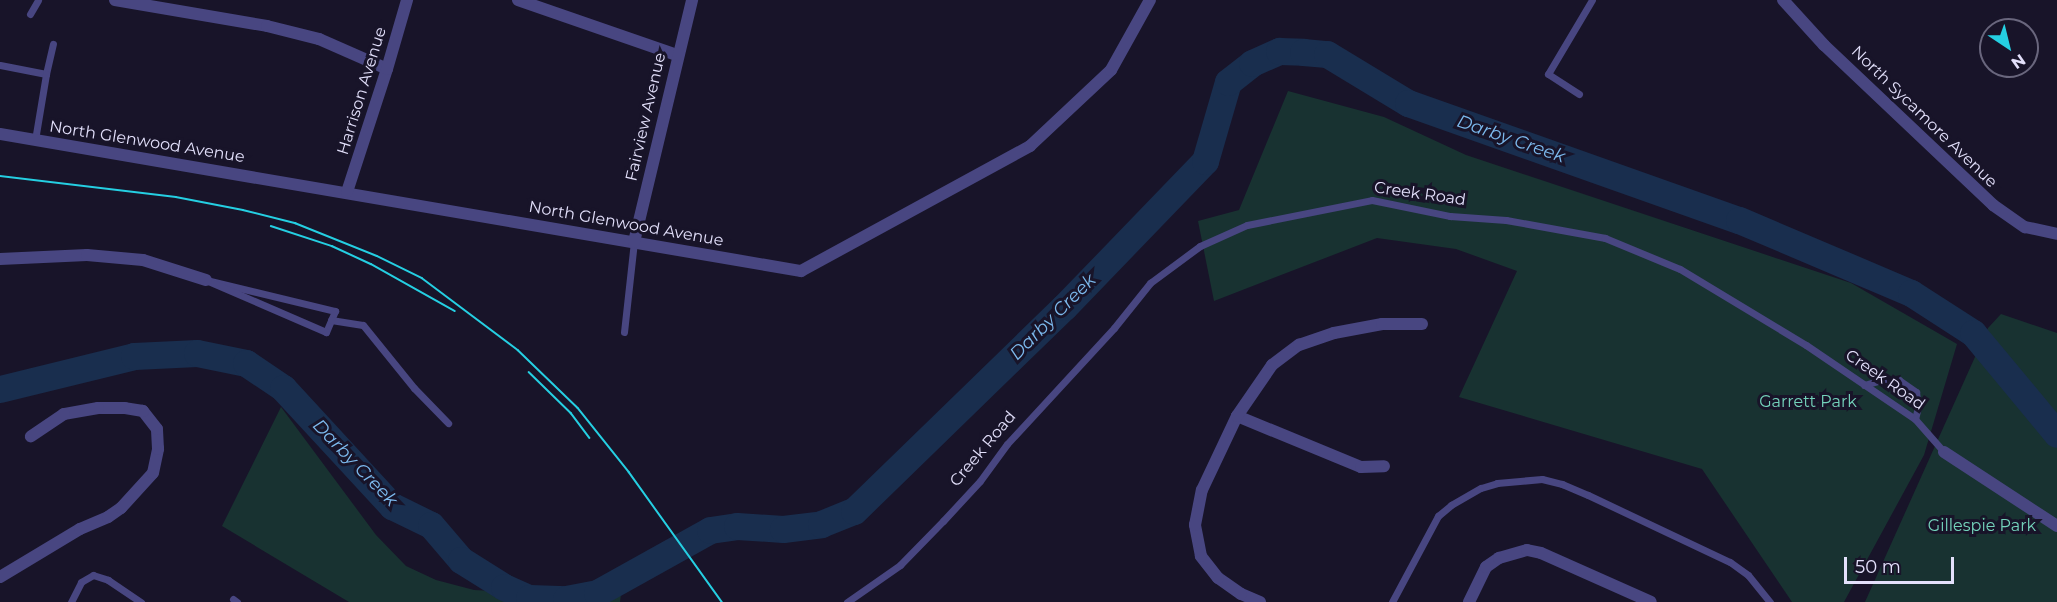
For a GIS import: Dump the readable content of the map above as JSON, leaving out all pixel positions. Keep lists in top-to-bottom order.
{
  "streets": {
    "street": [
      "Harrison Avenue",
      "Fairview Avenue",
      "North Sycamore Avenue",
      "North Glenwood Avenue",
      "Creek Road"
    ]
  },
  "crossings": [
    ["Harrison Avenue", "North Glenwood Avenue"],
    ["Fairview Avenue", "North Glenwood Avenue"]
  ],
  "water": ["Darby Creek"],
  "parks": ["Garrett Park", "Gillespie Park"],
  "scale_bar": "50 m",
  "north": "bottom right"
}
